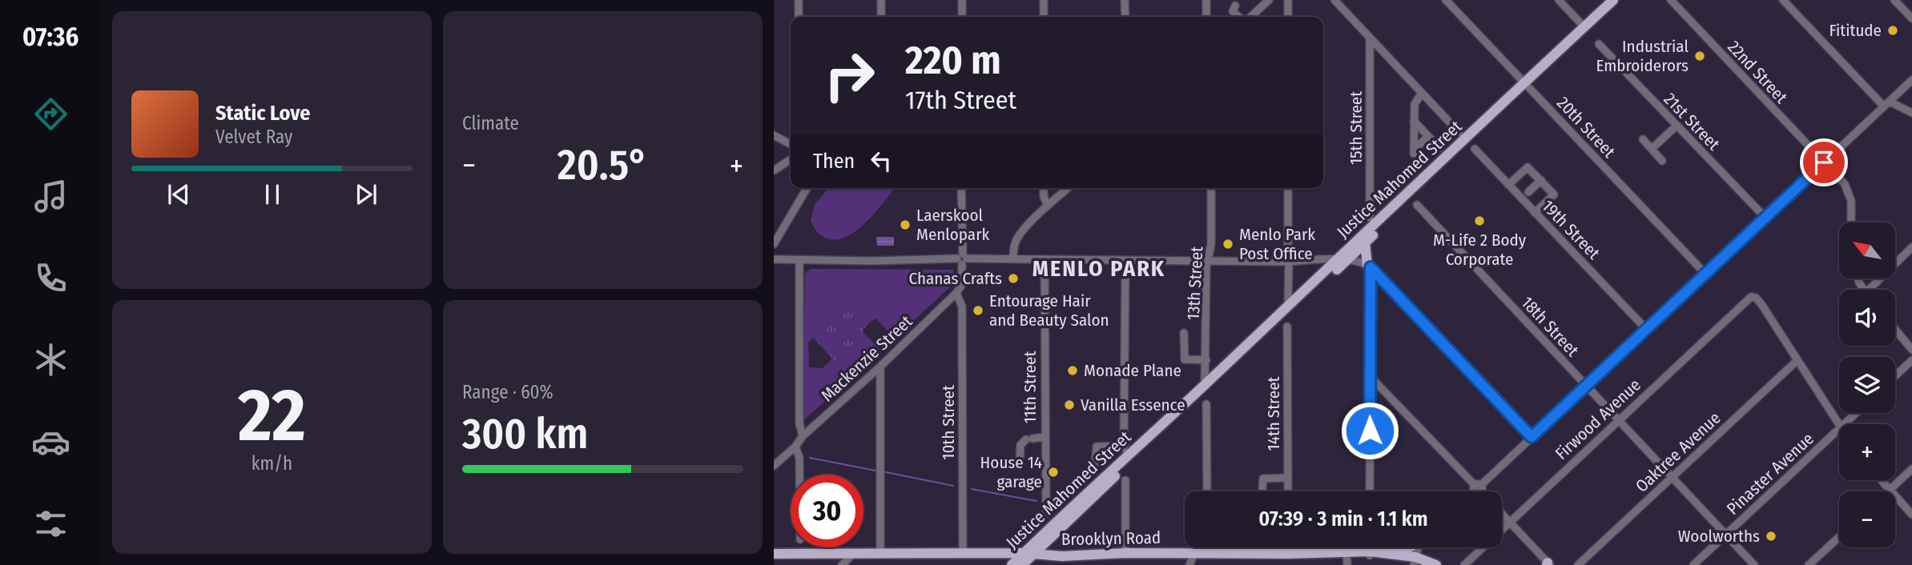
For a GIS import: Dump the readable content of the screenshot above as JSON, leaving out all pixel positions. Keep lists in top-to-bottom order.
{
  "streets": {
    "main road": ["Justice Mahomed Street", "Brooklyn Road"],
    "street": [
      "22nd Street",
      "21st Street",
      "20th Street",
      "15th Street",
      "19th Street",
      "13th Street",
      "18th Street",
      "Mackenzie Street",
      "11th Street",
      "14th Street",
      "Firwood Avenue",
      "10th Street",
      "Oaktree Avenue",
      "Pinaster Avenue"
    ]
  },
  "crossings": [
    ["20th Street", "Justice Mahomed Street"],
    ["Justice Mahomed Street", "13th Street"],
    ["Justice Mahomed Street", "Brooklyn Road"],
    ["18th Street", "Firwood Avenue"],
    ["18th Street", "Oaktree Avenue"],
    ["18th Street", "Pinaster Avenue"],
    ["Mackenzie Street", "10th Street"],
    ["Firwood Avenue", "Oaktree Avenue"],
    ["10th Street", "Brooklyn Road"]
  ],
  "districts": ["MENLO PARK"],
  "places": [
    "Fititude",
    "Industrial Embroiderors",
    "M-Life 2 Body Corporate",
    "Laerskool Menlopark",
    "Menlo Park Post Office",
    "Chanas Crafts",
    "Entourage Hair and Beauty Salon",
    "Monade Plane",
    "Vanilla Essence",
    "House 14 garage",
    "Woolworths"
  ],
  "north": "top left",
  "page": {
    "tabs": "07:36",
    "tile": [
      "Climate",
      ["22", "km/h"],
      ["Range · 60%", "300 km"]
    ],
    "turn": ["220 m", "17th Street"],
    "song": ["Static Love", "Velvet Ray"],
    "then": "Then",
    "heat": ["−", "20.5°", "+"],
    "map_buttons": ["+", "−"],
    "limit": "30",
    "trip": "07:39 · 3 min · 1.1 km"
  }
}
